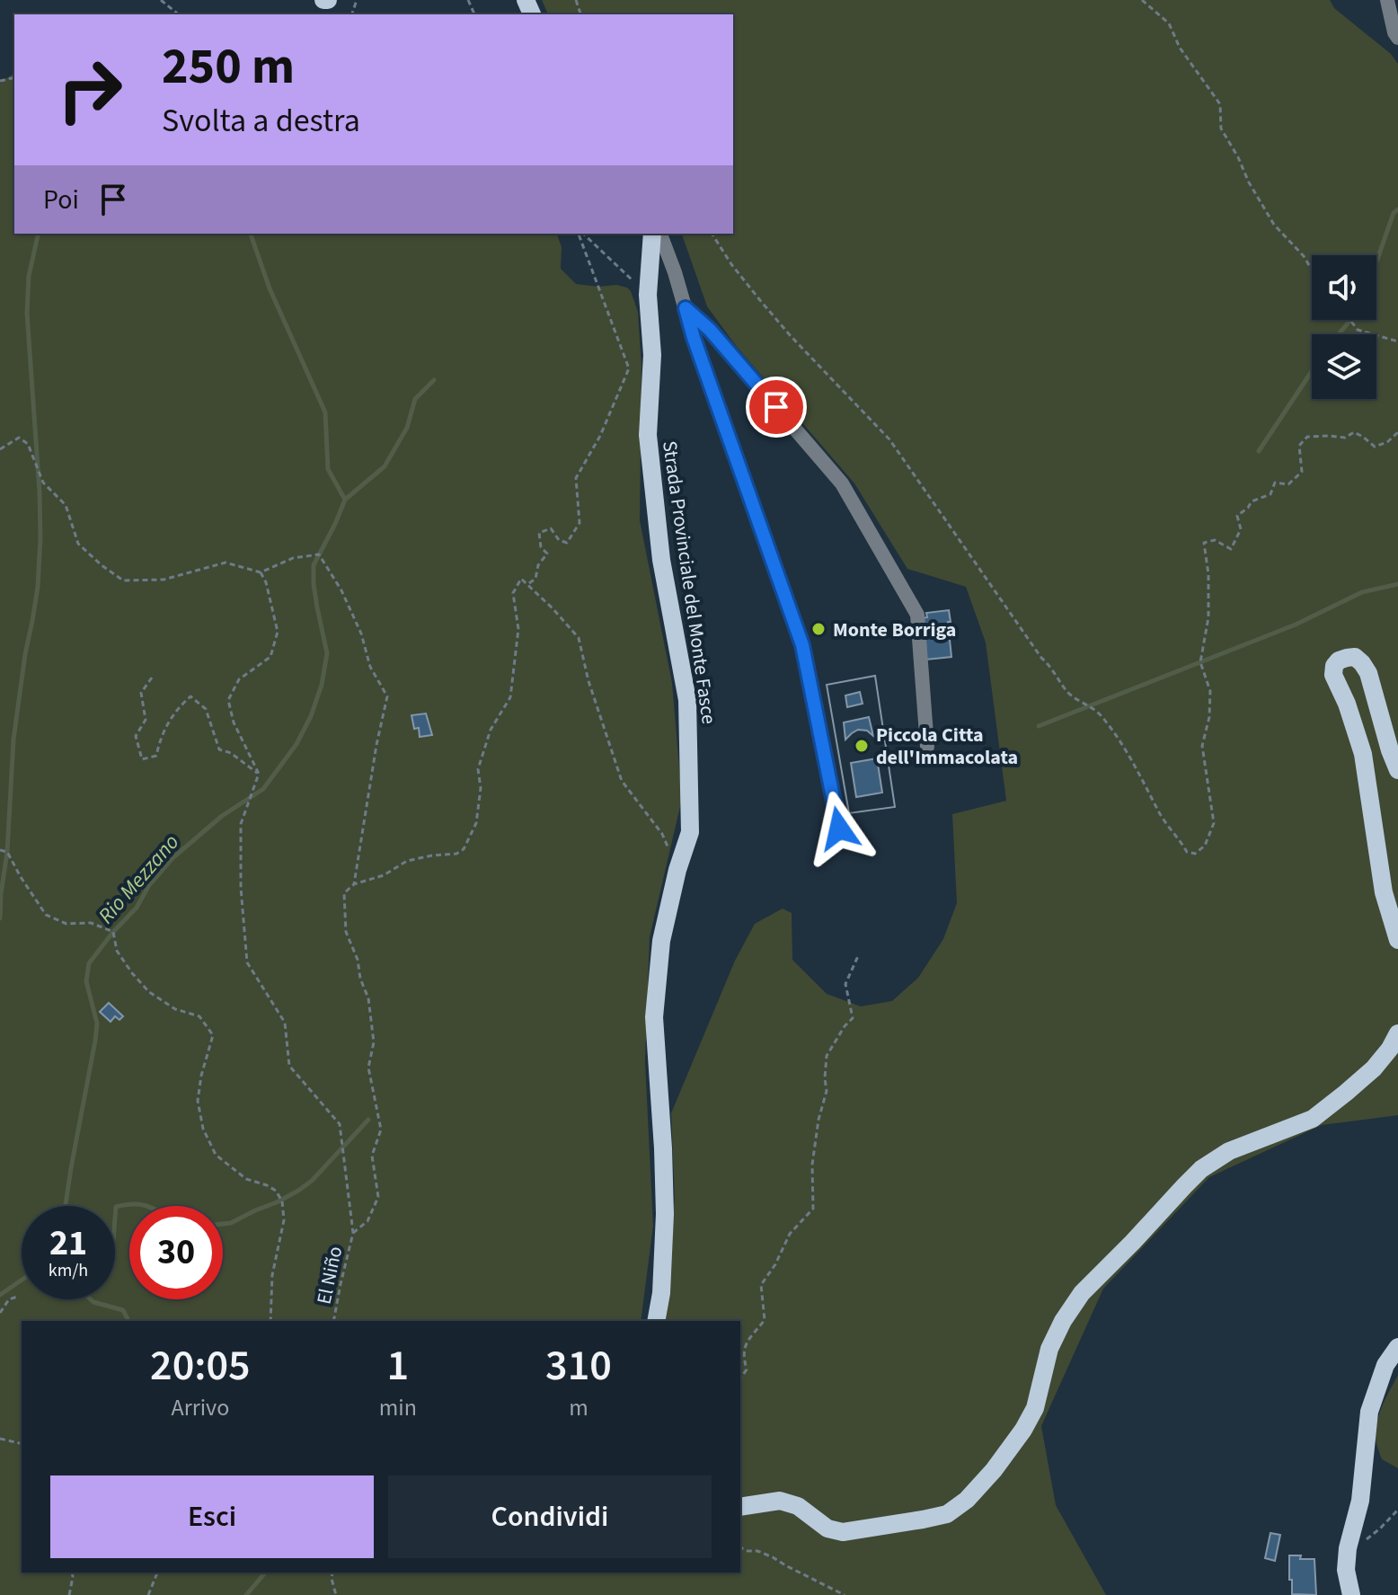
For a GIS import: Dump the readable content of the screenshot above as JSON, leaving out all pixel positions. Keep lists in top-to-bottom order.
{
  "streets": {
    "main road": ["Strada Provinciale del Monte Fasce"],
    "path": ["El Niño"]
  },
  "water": ["Rio Mezzano"],
  "places": ["Monte Borriga", "Piccola Citta dell'Immacolata"],
  "page": {
    "turn": ["250 m", "Svolta a destra"],
    "then": "Poi",
    "speed": "21 km/h",
    "limit": "30",
    "eta": [
      "20:05",
      "Arrivo",
      "1",
      "min",
      "310",
      "m"
    ],
    "buttons": ["Esci", "Condividi"]
  }
}
